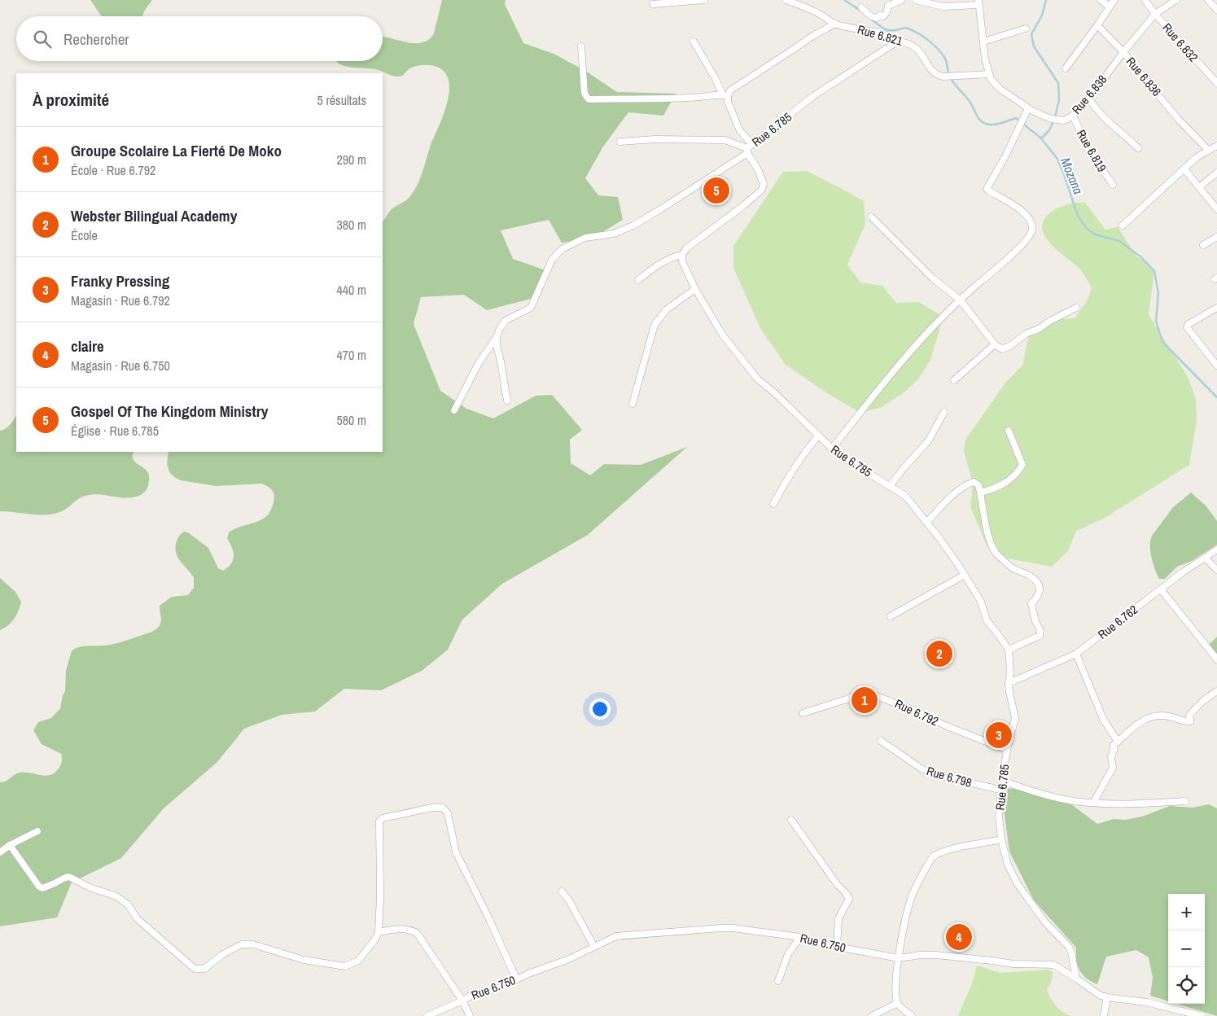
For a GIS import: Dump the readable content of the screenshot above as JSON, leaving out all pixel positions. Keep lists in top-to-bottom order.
{
  "streets": {
    "street": [
      "Rue 6.821",
      "Rue 6.832",
      "Rue 6.836",
      "Rue 6.838",
      "Rue 6.785",
      "Rue 6.819",
      "Rue 6.762",
      "Rue 6.792",
      "Rue 6.798",
      "Rue 6.750"
    ]
  },
  "crossings": [
    ["Rue 6.821", "Rue 6.838"],
    ["Rue 6.821", "Rue 6.785"],
    ["Rue 6.832", "Rue 6.838"],
    ["Rue 6.836", "Rue 6.838"],
    ["Rue 6.838", "Rue 6.819"],
    ["Rue 6.785", "Rue 6.762"],
    ["Rue 6.785", "Rue 6.792"],
    ["Rue 6.785", "Rue 6.798"],
    ["Rue 6.785", "Rue 6.750"]
  ],
  "water": ["Mozana"],
  "page": {
    "search": "Rechercher",
    "heading": ["À proximité", "5 résultats"],
    "list": [
      {
        "mark": "1",
        "name": "Groupe Scolaire La Fierté De Moko",
        "note": "École · Rue 6.792",
        "value": "290 m"
      },
      {
        "mark": "2",
        "name": "Webster Bilingual Academy",
        "note": "École",
        "value": "380 m"
      },
      {
        "mark": "3",
        "name": "Franky Pressing",
        "note": "Magasin · Rue 6.792",
        "value": "440 m"
      },
      {
        "mark": "4",
        "name": "claire",
        "note": "Magasin · Rue 6.750",
        "value": "470 m"
      },
      {
        "mark": "5",
        "name": "Gospel Of The Kingdom Ministry",
        "note": "Église · Rue 6.785",
        "value": "580 m"
      }
    ],
    "pins": [
      "5",
      "2",
      "1",
      "3",
      "4"
    ],
    "map_buttons": ["+", "−"]
  }
}
